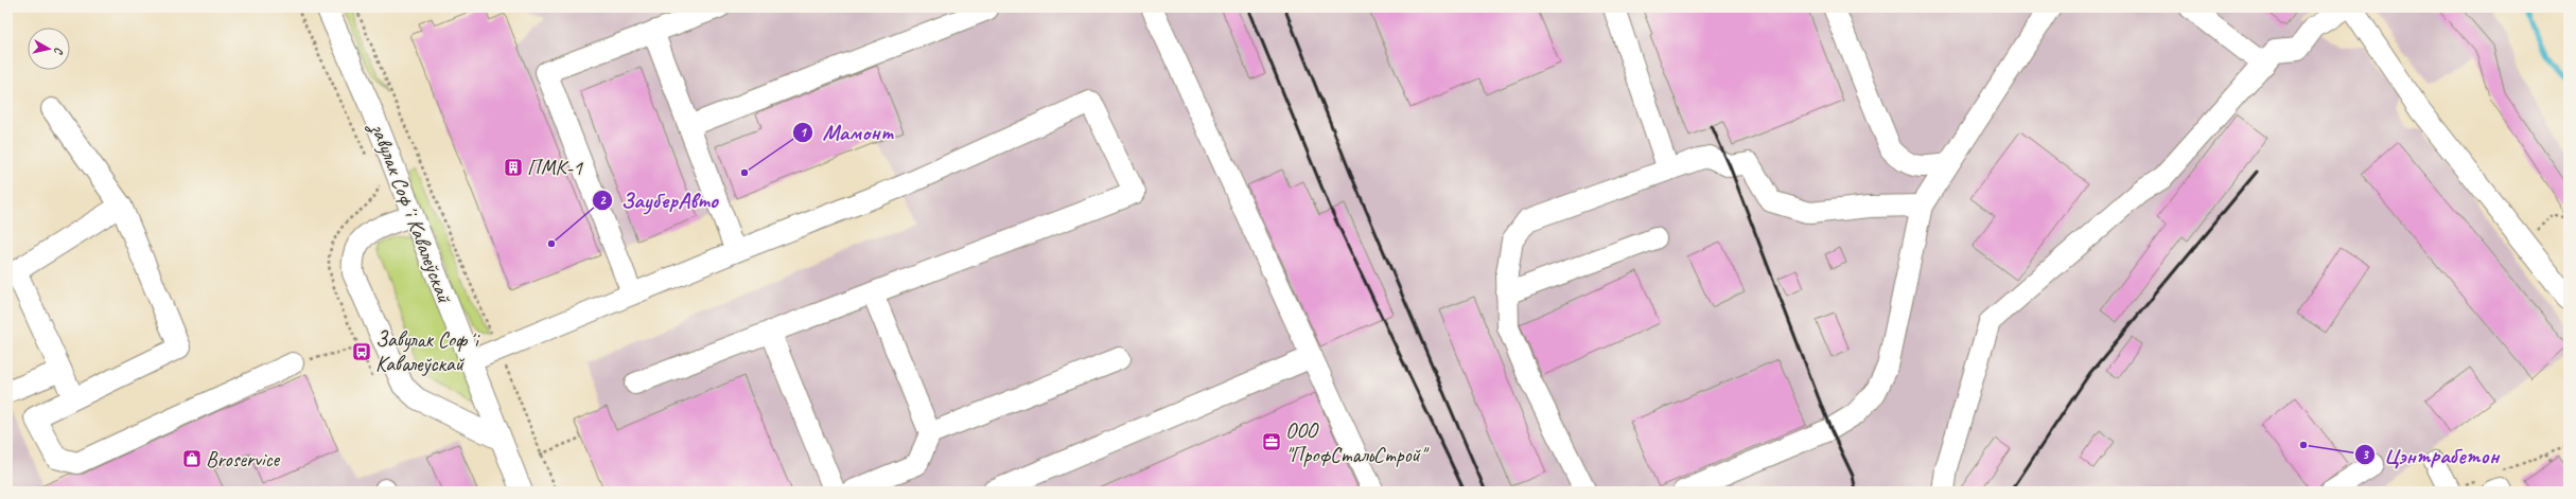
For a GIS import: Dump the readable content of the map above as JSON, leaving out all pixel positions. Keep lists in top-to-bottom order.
{
  "streets": {
    "street": ["завулак Софʼі Кавалеўскай"]
  },
  "places": {
    "building": ["ПМК-1"],
    "other": ["Мамонт", "ЗауберАвто", "Цэнтрабетон"],
    "bus stop": ["Завулак Софʼі Кавалеўскай"],
    "office": ["ООО \"ПрофСтальСтрой\""],
    "shop": ["Broservice"]
  },
  "north": "right"
}
